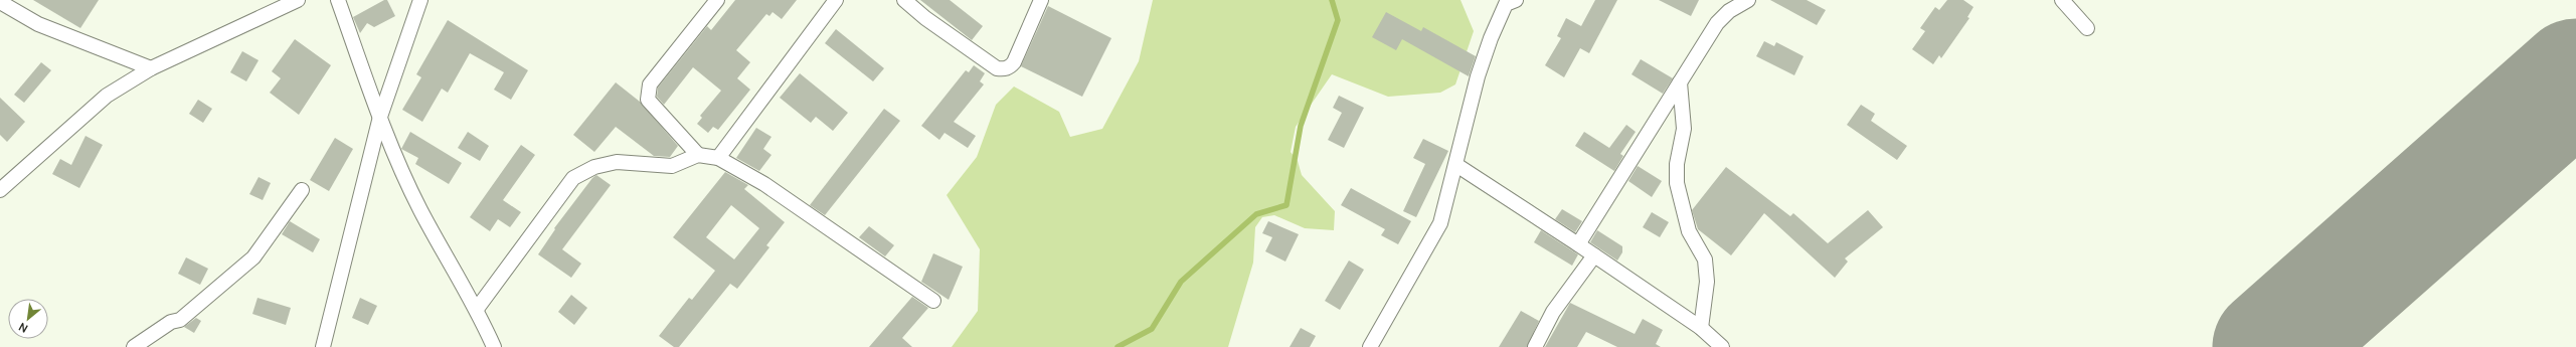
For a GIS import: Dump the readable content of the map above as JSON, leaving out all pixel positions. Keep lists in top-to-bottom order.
{
  "north": "bottom left"
}
